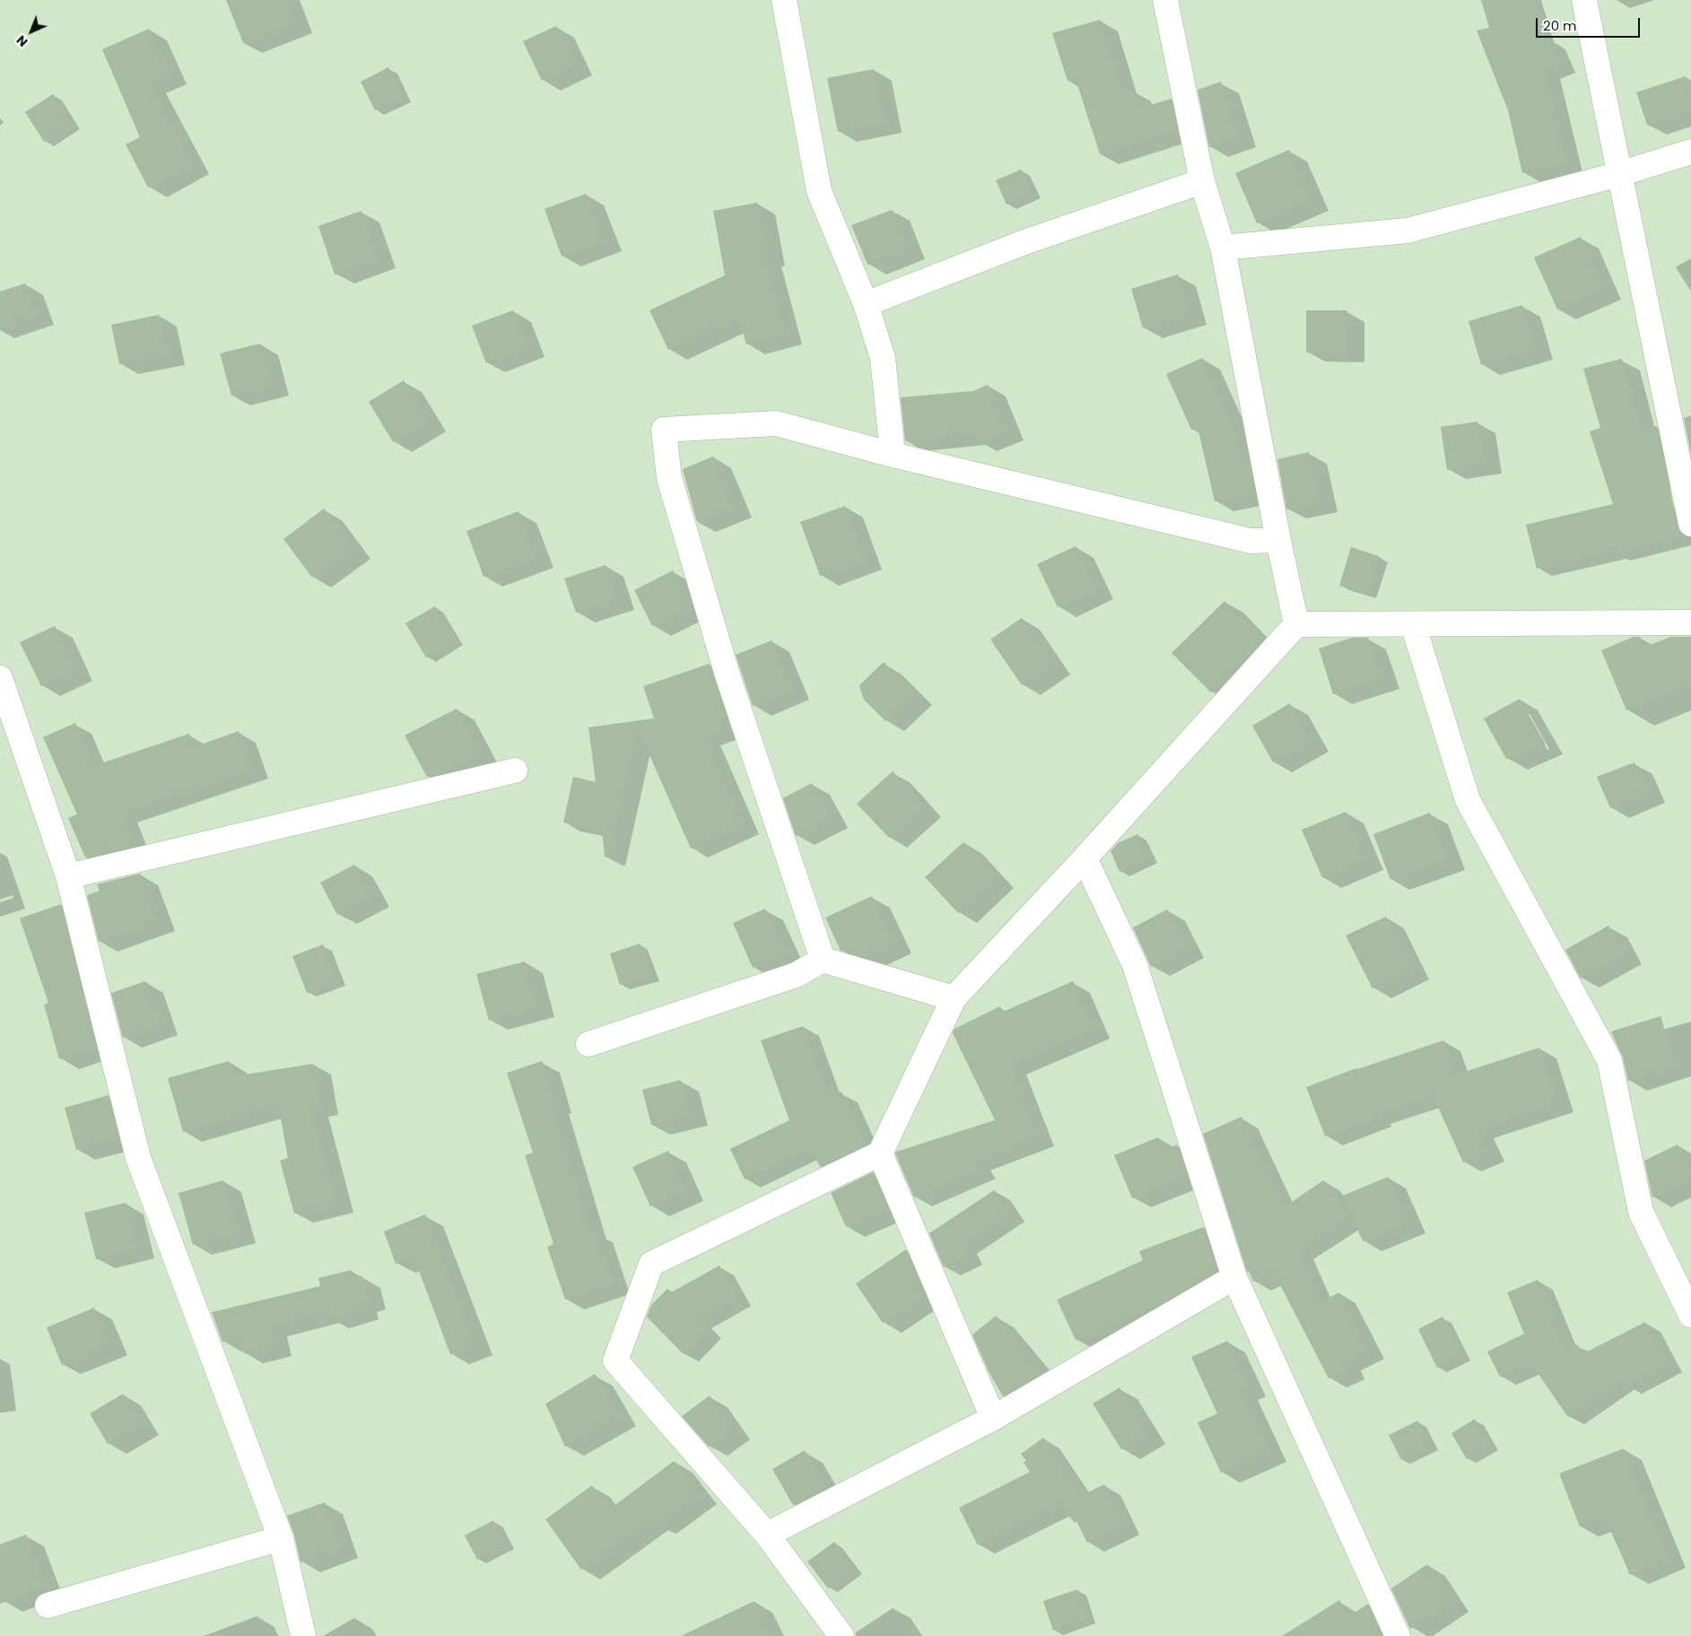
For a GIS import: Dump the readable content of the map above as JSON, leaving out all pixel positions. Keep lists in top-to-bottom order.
{
  "scale_bar": "20 m",
  "north": "bottom left"
}
